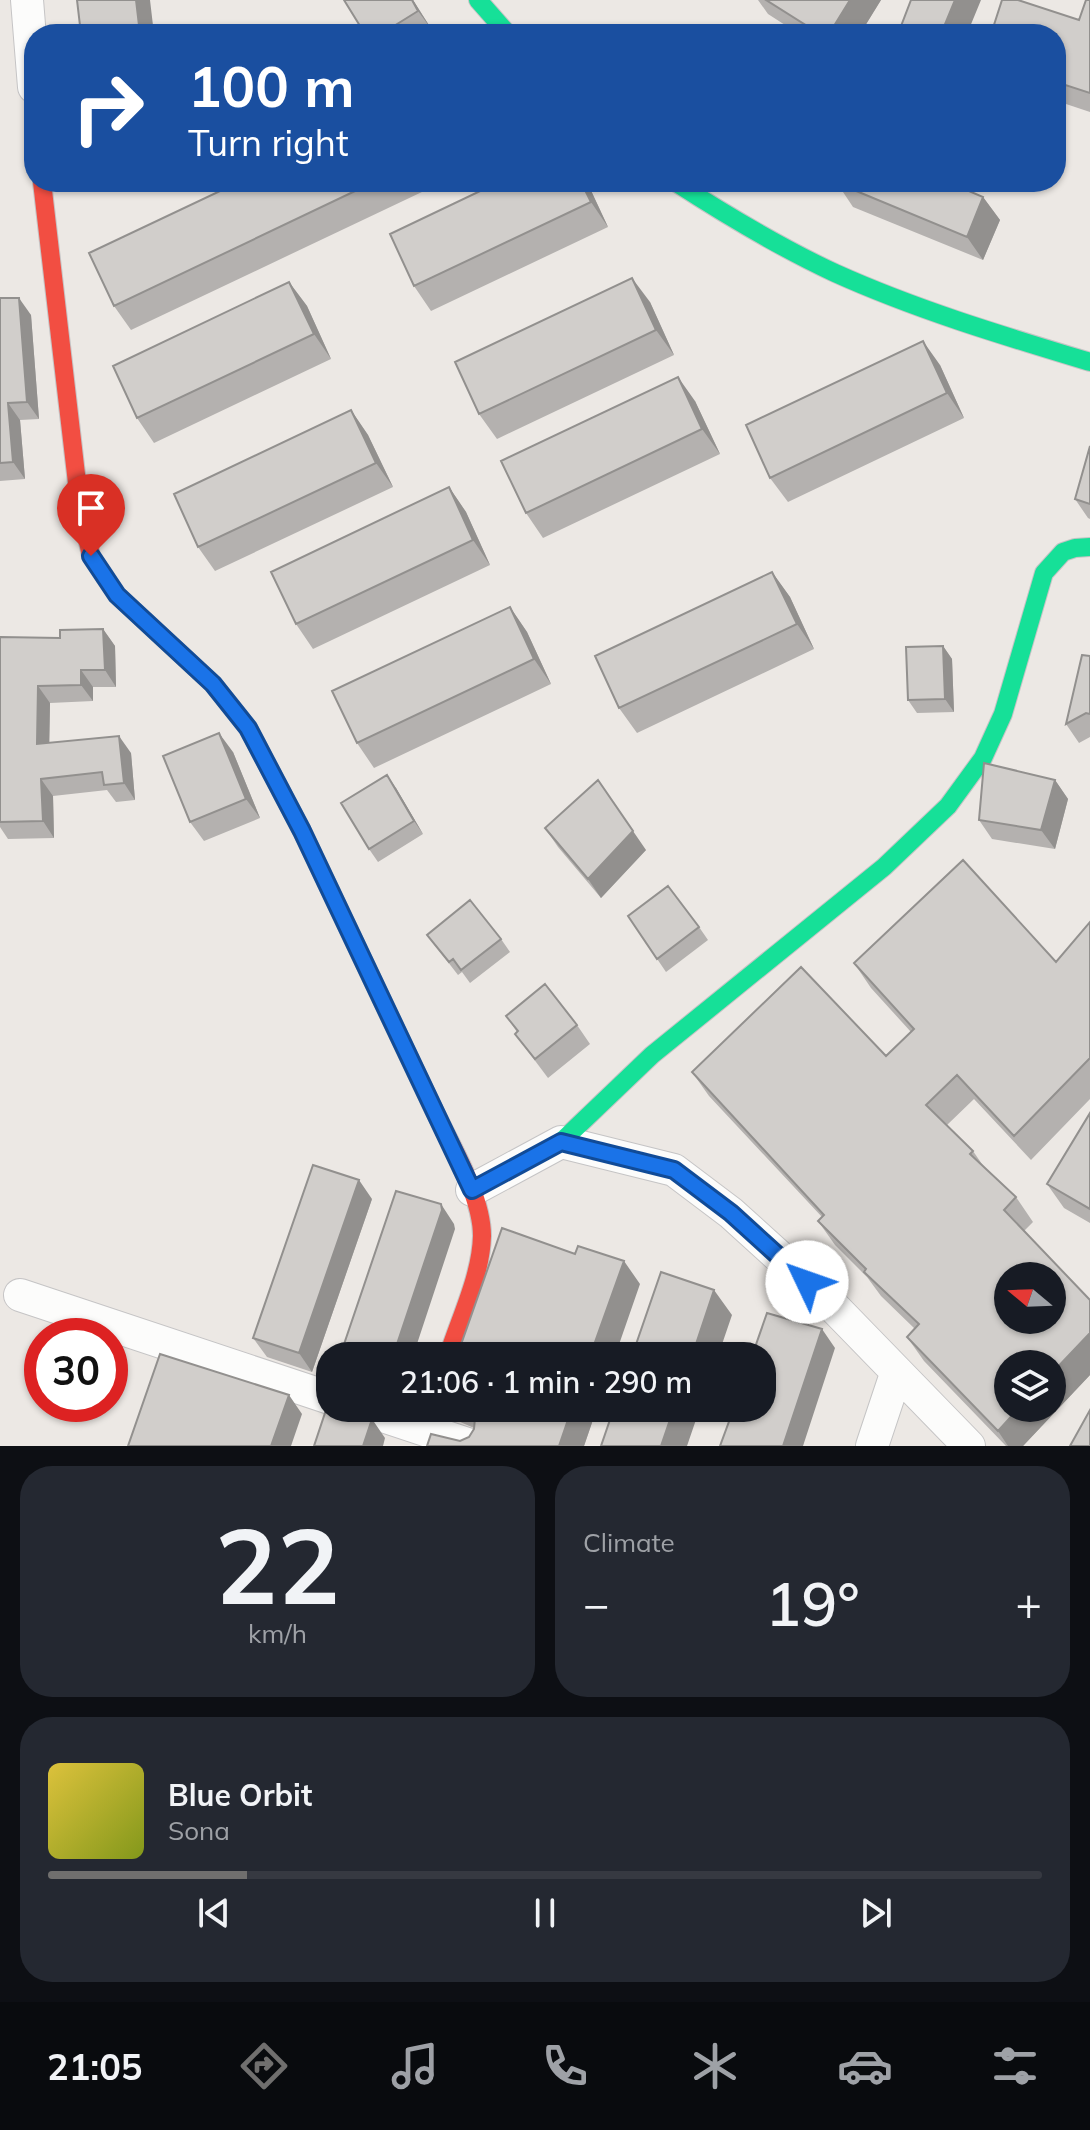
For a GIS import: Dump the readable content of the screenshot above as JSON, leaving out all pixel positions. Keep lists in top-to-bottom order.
{
  "north": "left",
  "page": {
    "turn": ["100 m", "Turn right"],
    "limit": "30",
    "trip": "21:06 · 1 min · 290 m",
    "tile": [
      ["22", "km/h"],
      "Climate"
    ],
    "heat": ["−", "19°", "+"],
    "song": ["Blue Orbit", "Sona"],
    "tabs": "21:05"
  }
}
